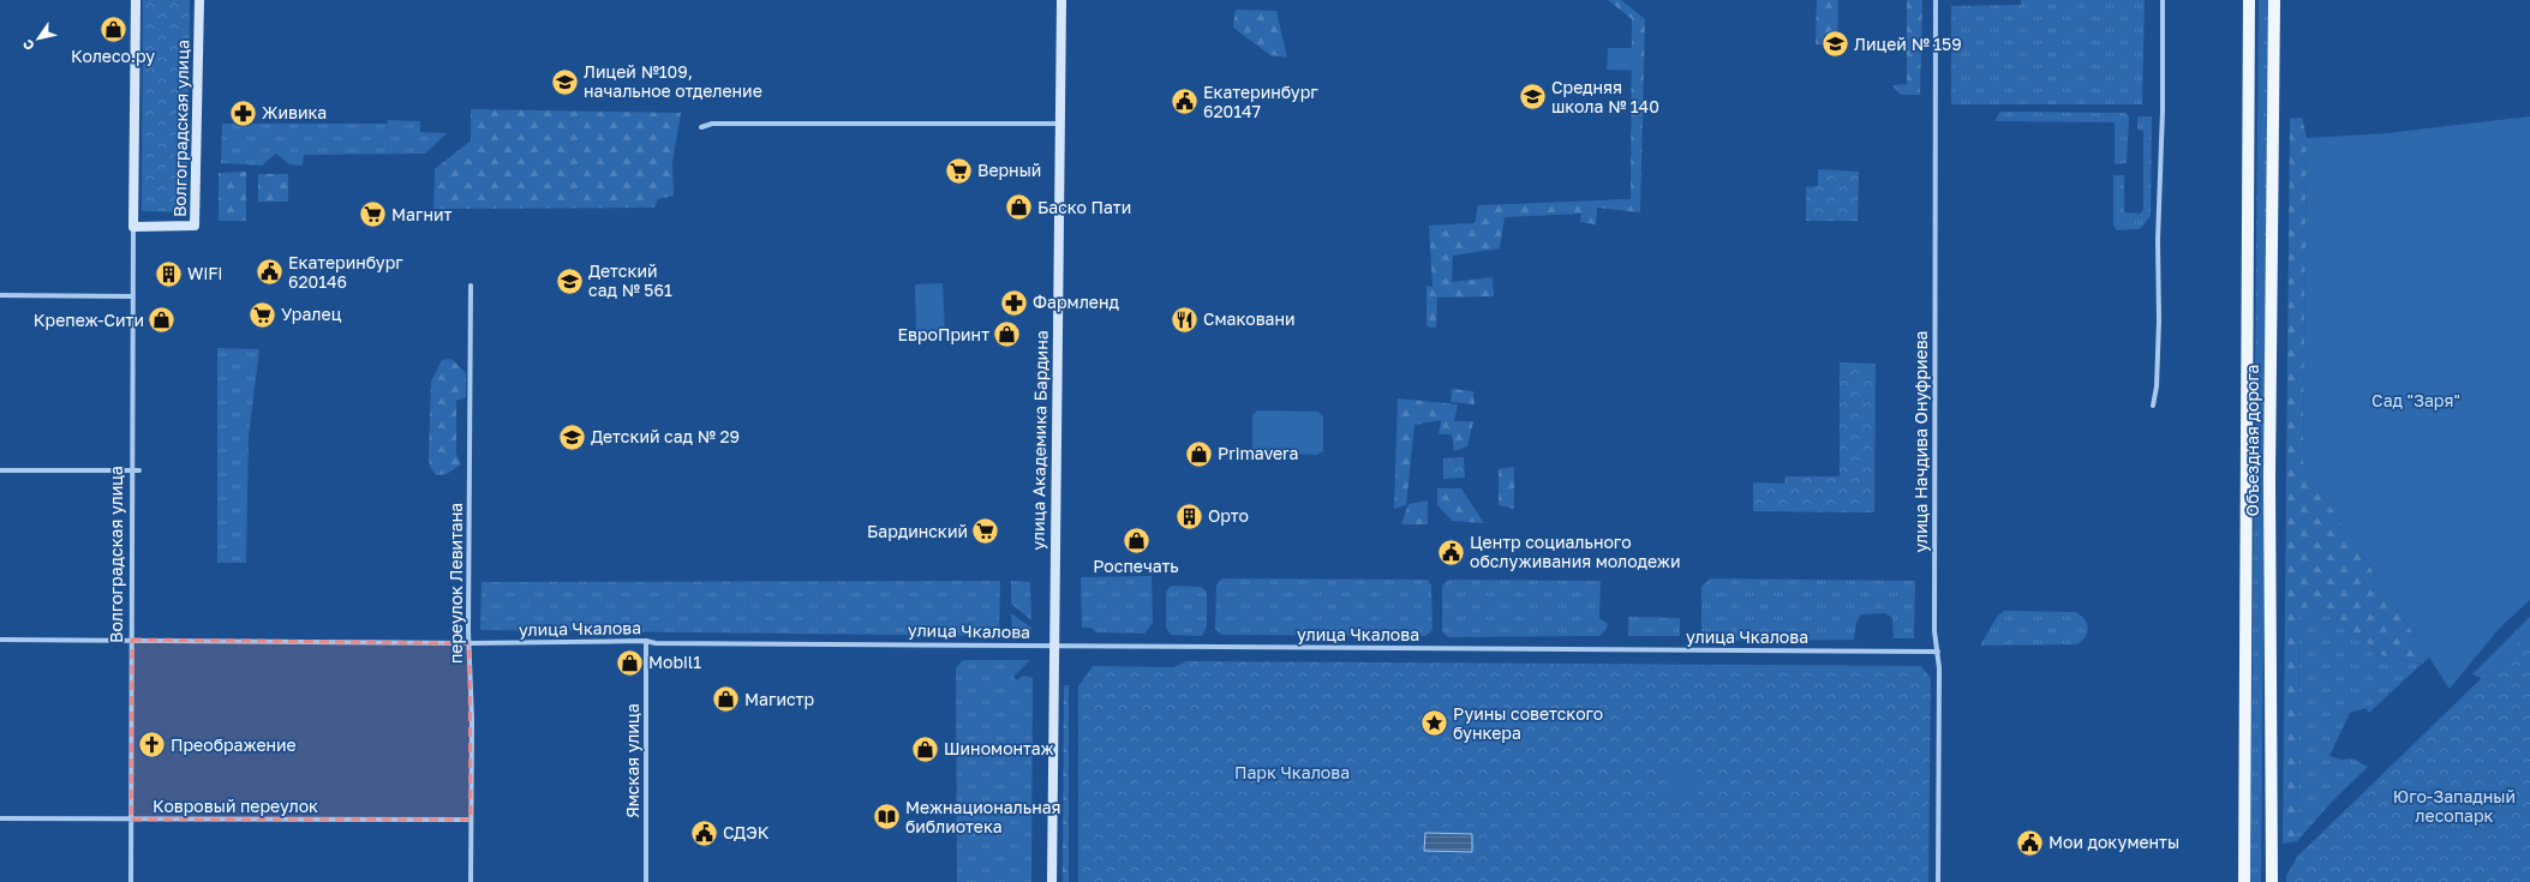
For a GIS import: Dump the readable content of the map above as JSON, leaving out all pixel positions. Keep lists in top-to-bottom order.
{
  "streets": {
    "main road": ["Объездная дорога"],
    "street": [
      "Волгоградская улица",
      "улица Академика Бардина",
      "улица Начдива Онуфриева",
      "переулок Левитана",
      "улица Чкалова",
      "Ямская улица",
      "Ковровый переулок"
    ]
  },
  "crossings": [
    ["Волгоградская улица", "улица Чкалова"],
    ["Волгоградская улица", "Ковровый переулок"],
    ["улица Академика Бардина", "улица Чкалова"],
    ["улица Начдива Онуфриева", "улица Чкалова"],
    ["переулок Левитана", "улица Чкалова"],
    ["переулок Левитана", "Ковровый переулок"],
    ["улица Чкалова", "Ямская улица"]
  ],
  "parks": ["Сад \"Заря\"", "Парк Чкалова", "Юго-Западный лесопарк"],
  "places": {
    "shop": [
      "Колесо.ру",
      "Баско Пати",
      "Крепеж-Сити",
      "ЕвроПринт",
      "Primavera",
      "Роспечать",
      "Mobil1",
      "Магистр",
      "Шиномонтаж"
    ],
    "school or university": [
      "Лицей № 159",
      "Лицей №109, начальное отделение",
      "Средняя школа № 140",
      "Детский сад № 561",
      "Детский сад № 29"
    ],
    "public building": [
      "Екатеринбург 620147",
      "Екатеринбург 620146",
      "Центр социального обслуживания молодежи",
      "СДЭК",
      "Мои документы"
    ],
    "pharmacy": ["Живика", "Фармленд"],
    "supermarket": [
      "Верный",
      "Магнит",
      "Уралец",
      "Бардинский"
    ],
    "building": ["WiFi", "Орто"],
    "restaurant": ["Смаковани"],
    "place": ["Руины советского бункера"],
    "church": ["Преображение"],
    "library": ["Межнациональная библиотека"]
  },
  "north": "bottom left"
}
